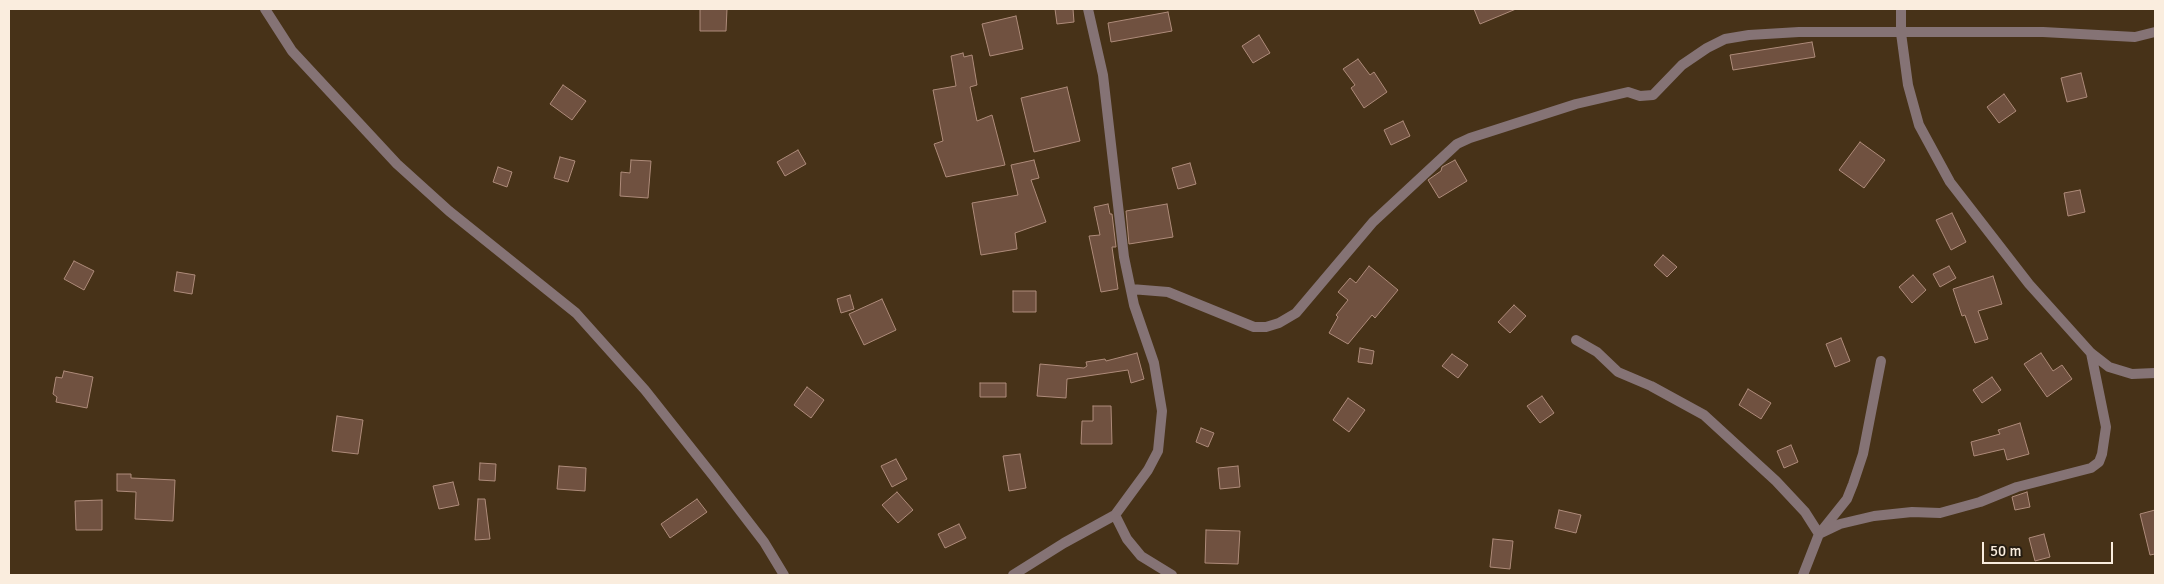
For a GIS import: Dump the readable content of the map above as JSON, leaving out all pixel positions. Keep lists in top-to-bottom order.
{
  "scale_bar": "50 m"
}
